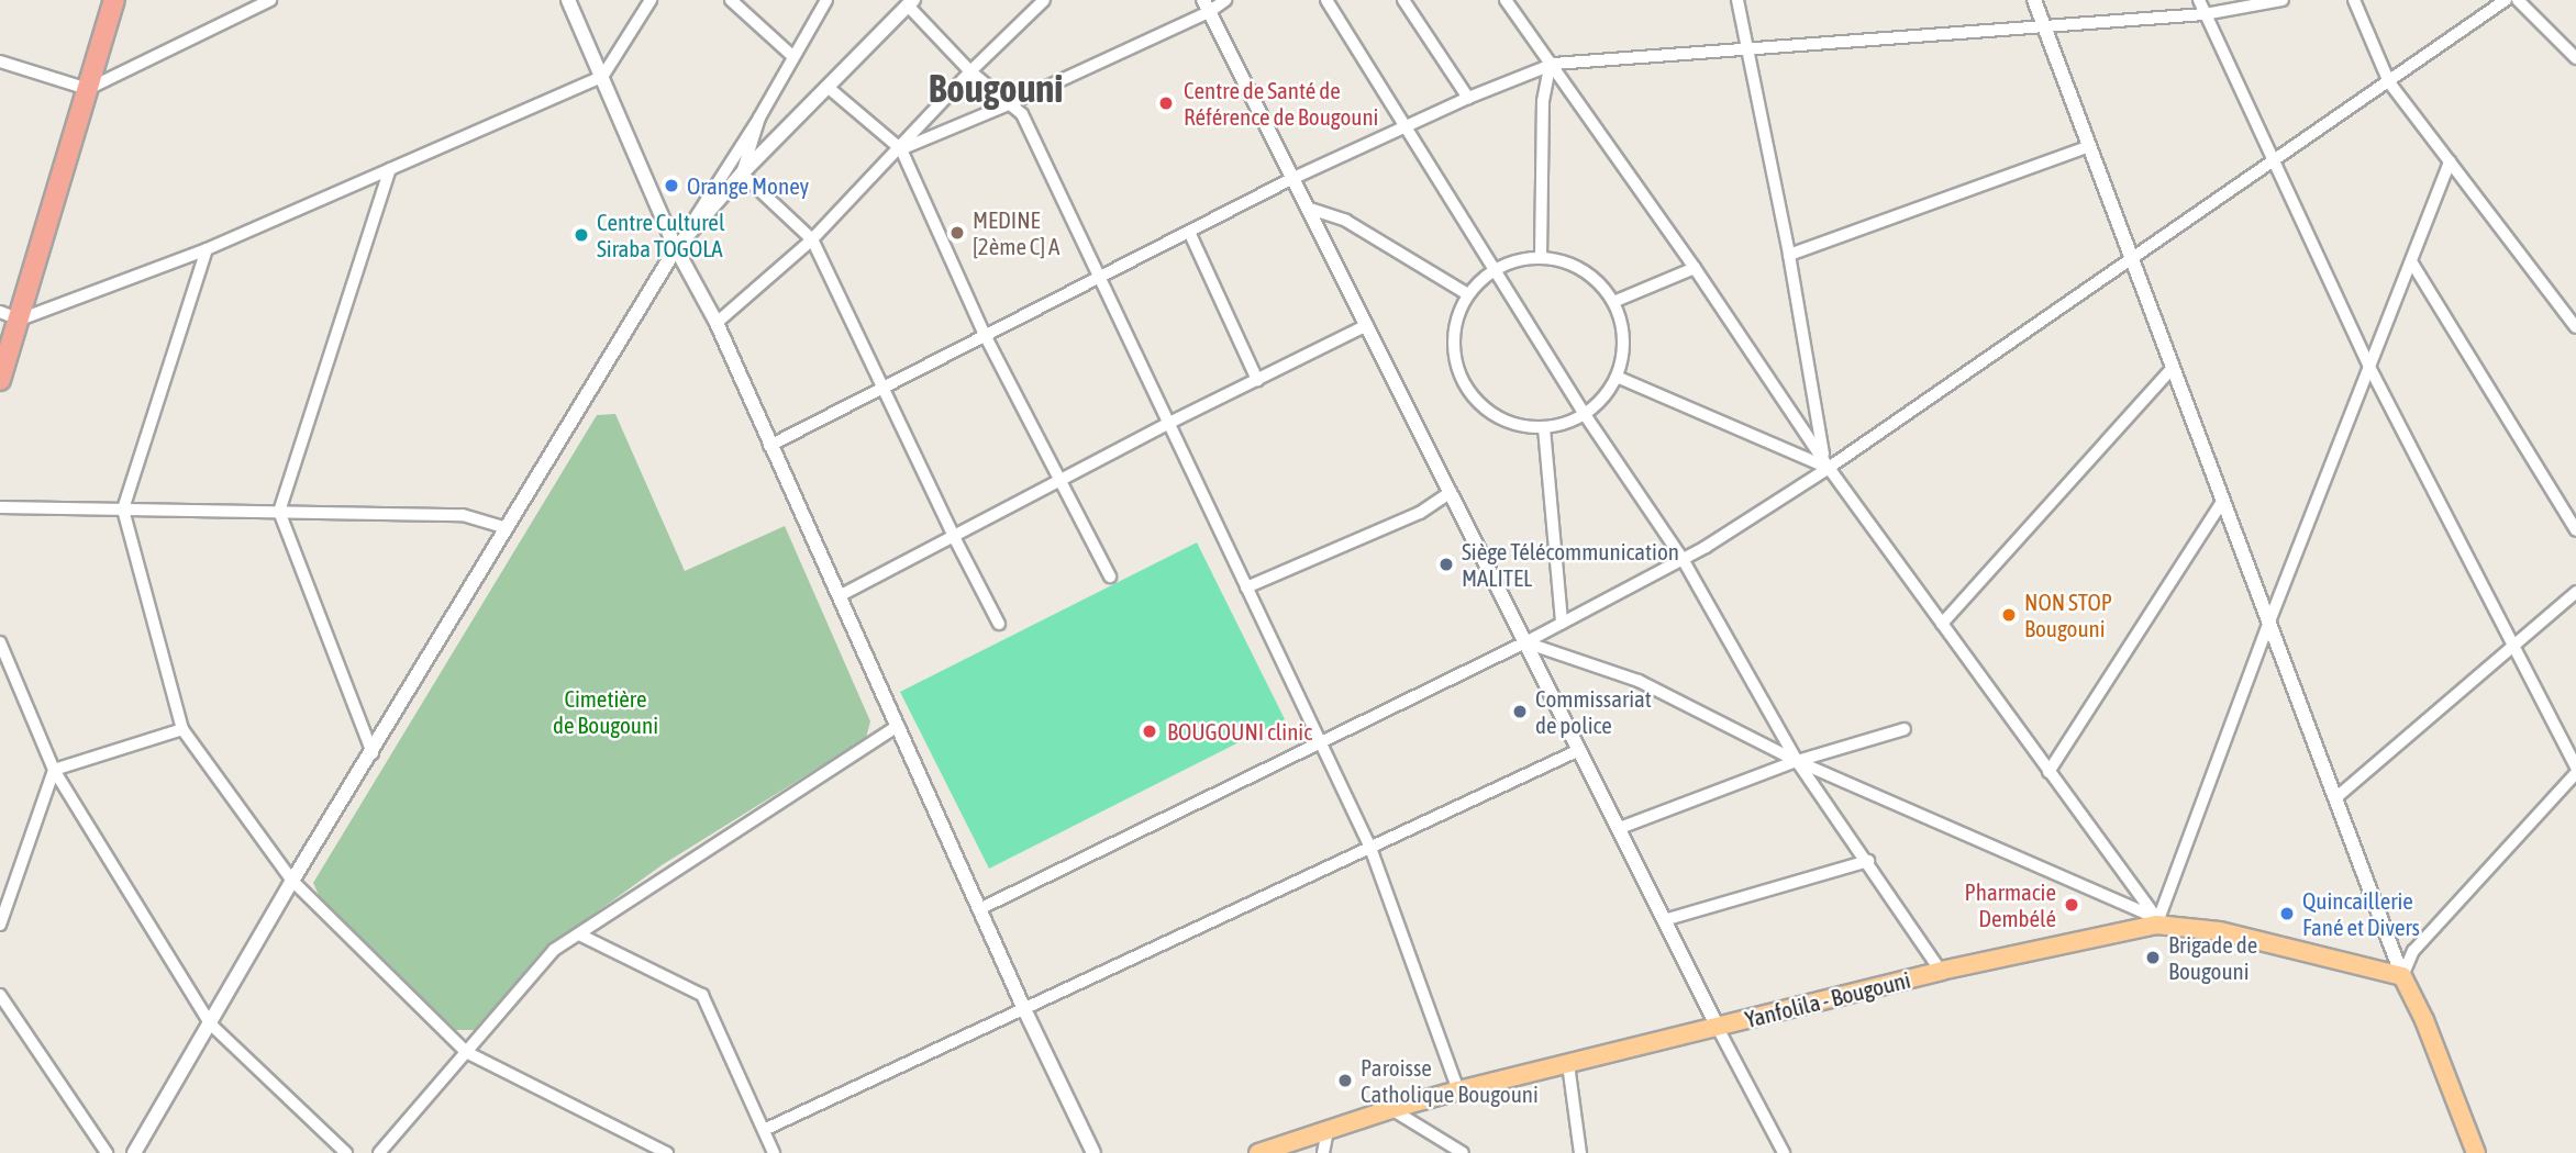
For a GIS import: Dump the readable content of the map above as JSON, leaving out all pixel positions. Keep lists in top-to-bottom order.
{
  "streets": {
    "main road": ["Yanfolila - Bougouni"]
  },
  "districts": ["Bougouni"],
  "parks": ["Cimetière de Bougouni"],
  "places": [
    "Centre de Santé de Référence de Bougouni",
    "Orange Money",
    "MEDINE [2ème C] A",
    "Centre Culturel Siraba TOGOLA",
    "Siège Télécommunication MALITEL",
    "NON STOP Bougouni",
    "Commissariat de police",
    "BOUGOUNI clinic",
    "Pharmacie Dembélé",
    "Quincaillerie Fané et Divers",
    "Brigade de Bougouni",
    "Paroisse Catholique Bougouni"
  ]
}
